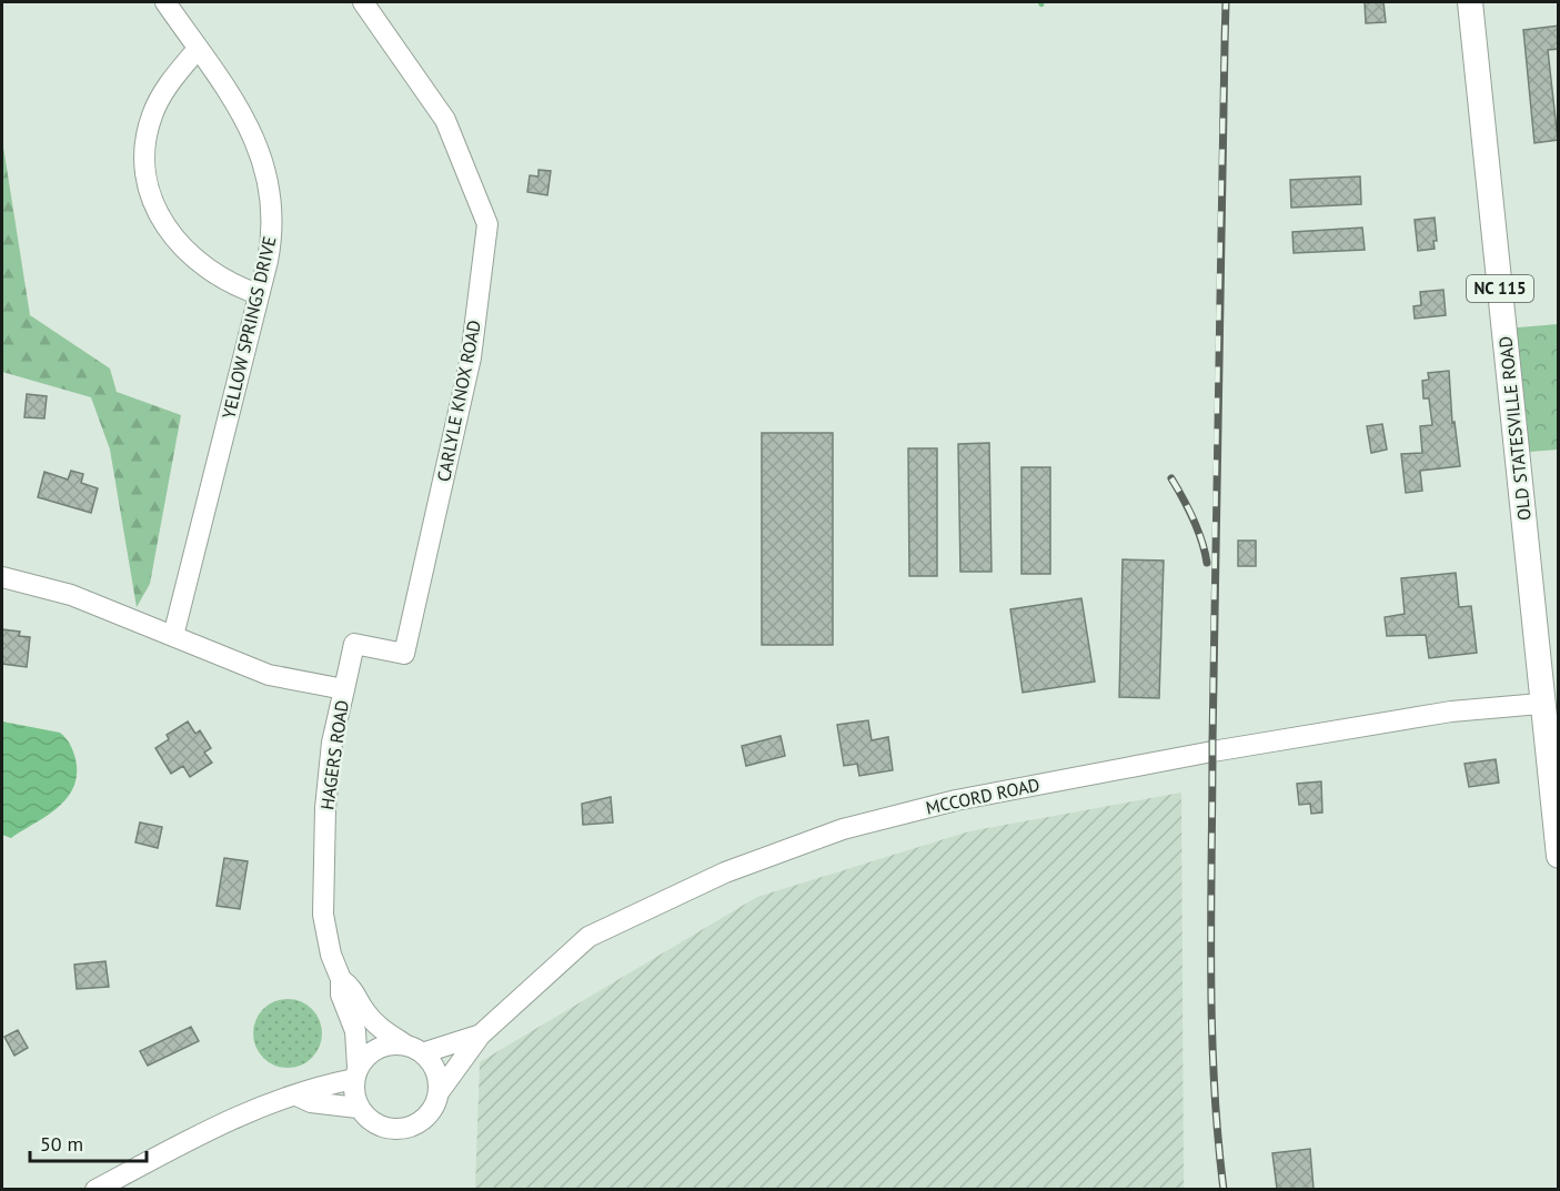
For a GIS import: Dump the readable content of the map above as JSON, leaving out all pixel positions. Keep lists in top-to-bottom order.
{
  "streets": {
    "main road": ["NC 115", "OLD STATESVILLE ROAD"],
    "street": [
      "YELLOW SPRINGS DRIVE",
      "CARLYLE KNOX ROAD",
      "HAGERS ROAD",
      "MCCORD ROAD"
    ]
  },
  "crossings": [
    ["YELLOW SPRINGS DRIVE", "HAGERS ROAD"],
    ["CARLYLE KNOX ROAD", "HAGERS ROAD"],
    ["OLD STATESVILLE ROAD", "MCCORD ROAD"],
    ["HAGERS ROAD", "MCCORD ROAD"]
  ],
  "scale_bar": "50 m"
}
